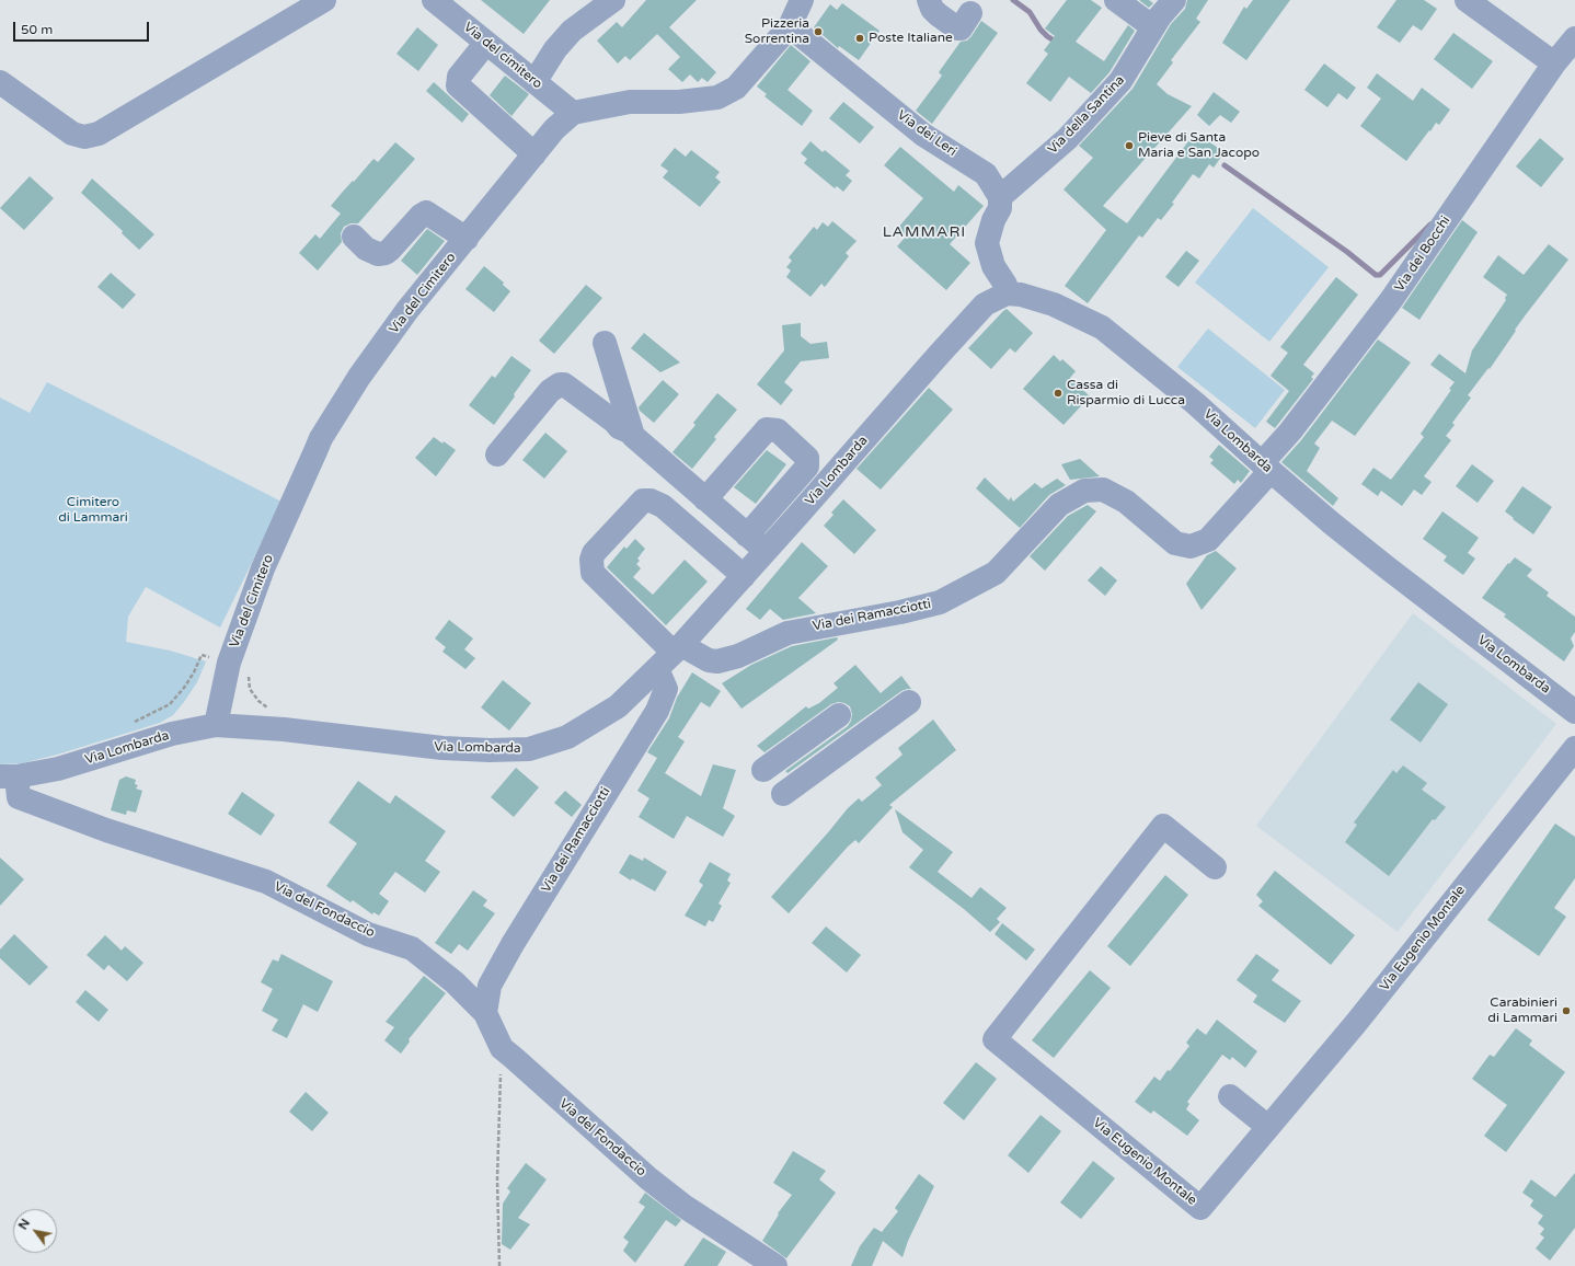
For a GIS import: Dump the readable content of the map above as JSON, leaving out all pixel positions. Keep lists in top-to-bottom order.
{
  "streets": {
    "street": [
      "Via del cimitero",
      "Via della Santina",
      "Via dei Leri",
      "Via dei Bocchi",
      "Via del Cimitero",
      "Via Lombarda",
      "Via dei Ramacciotti",
      "Via del Fondaccio",
      "Via Eugenio Montale"
    ]
  },
  "crossings": [
    ["Via del cimitero", "Via del Cimitero"],
    ["Via della Santina", "Via dei Leri"],
    ["Via dei Bocchi", "Via Lombarda"],
    ["Via dei Bocchi", "Via dei Ramacciotti"],
    ["Via del Cimitero", "Via Lombarda"],
    ["Via Lombarda", "Via dei Ramacciotti"],
    ["Via Lombarda", "Via del Fondaccio"],
    ["Via dei Ramacciotti", "Via del Fondaccio"]
  ],
  "districts": ["LAMMARI"],
  "parks": ["Cimitero di Lammari"],
  "places": [
    "Pizzeria Sorrentina",
    "Poste Italiane",
    "Pieve di Santa Maria e San Jacopo",
    "Cassa di Risparmio di Lucca",
    "Carabinieri di Lammari"
  ],
  "scale_bar": "50 m",
  "north": "top left"
}
